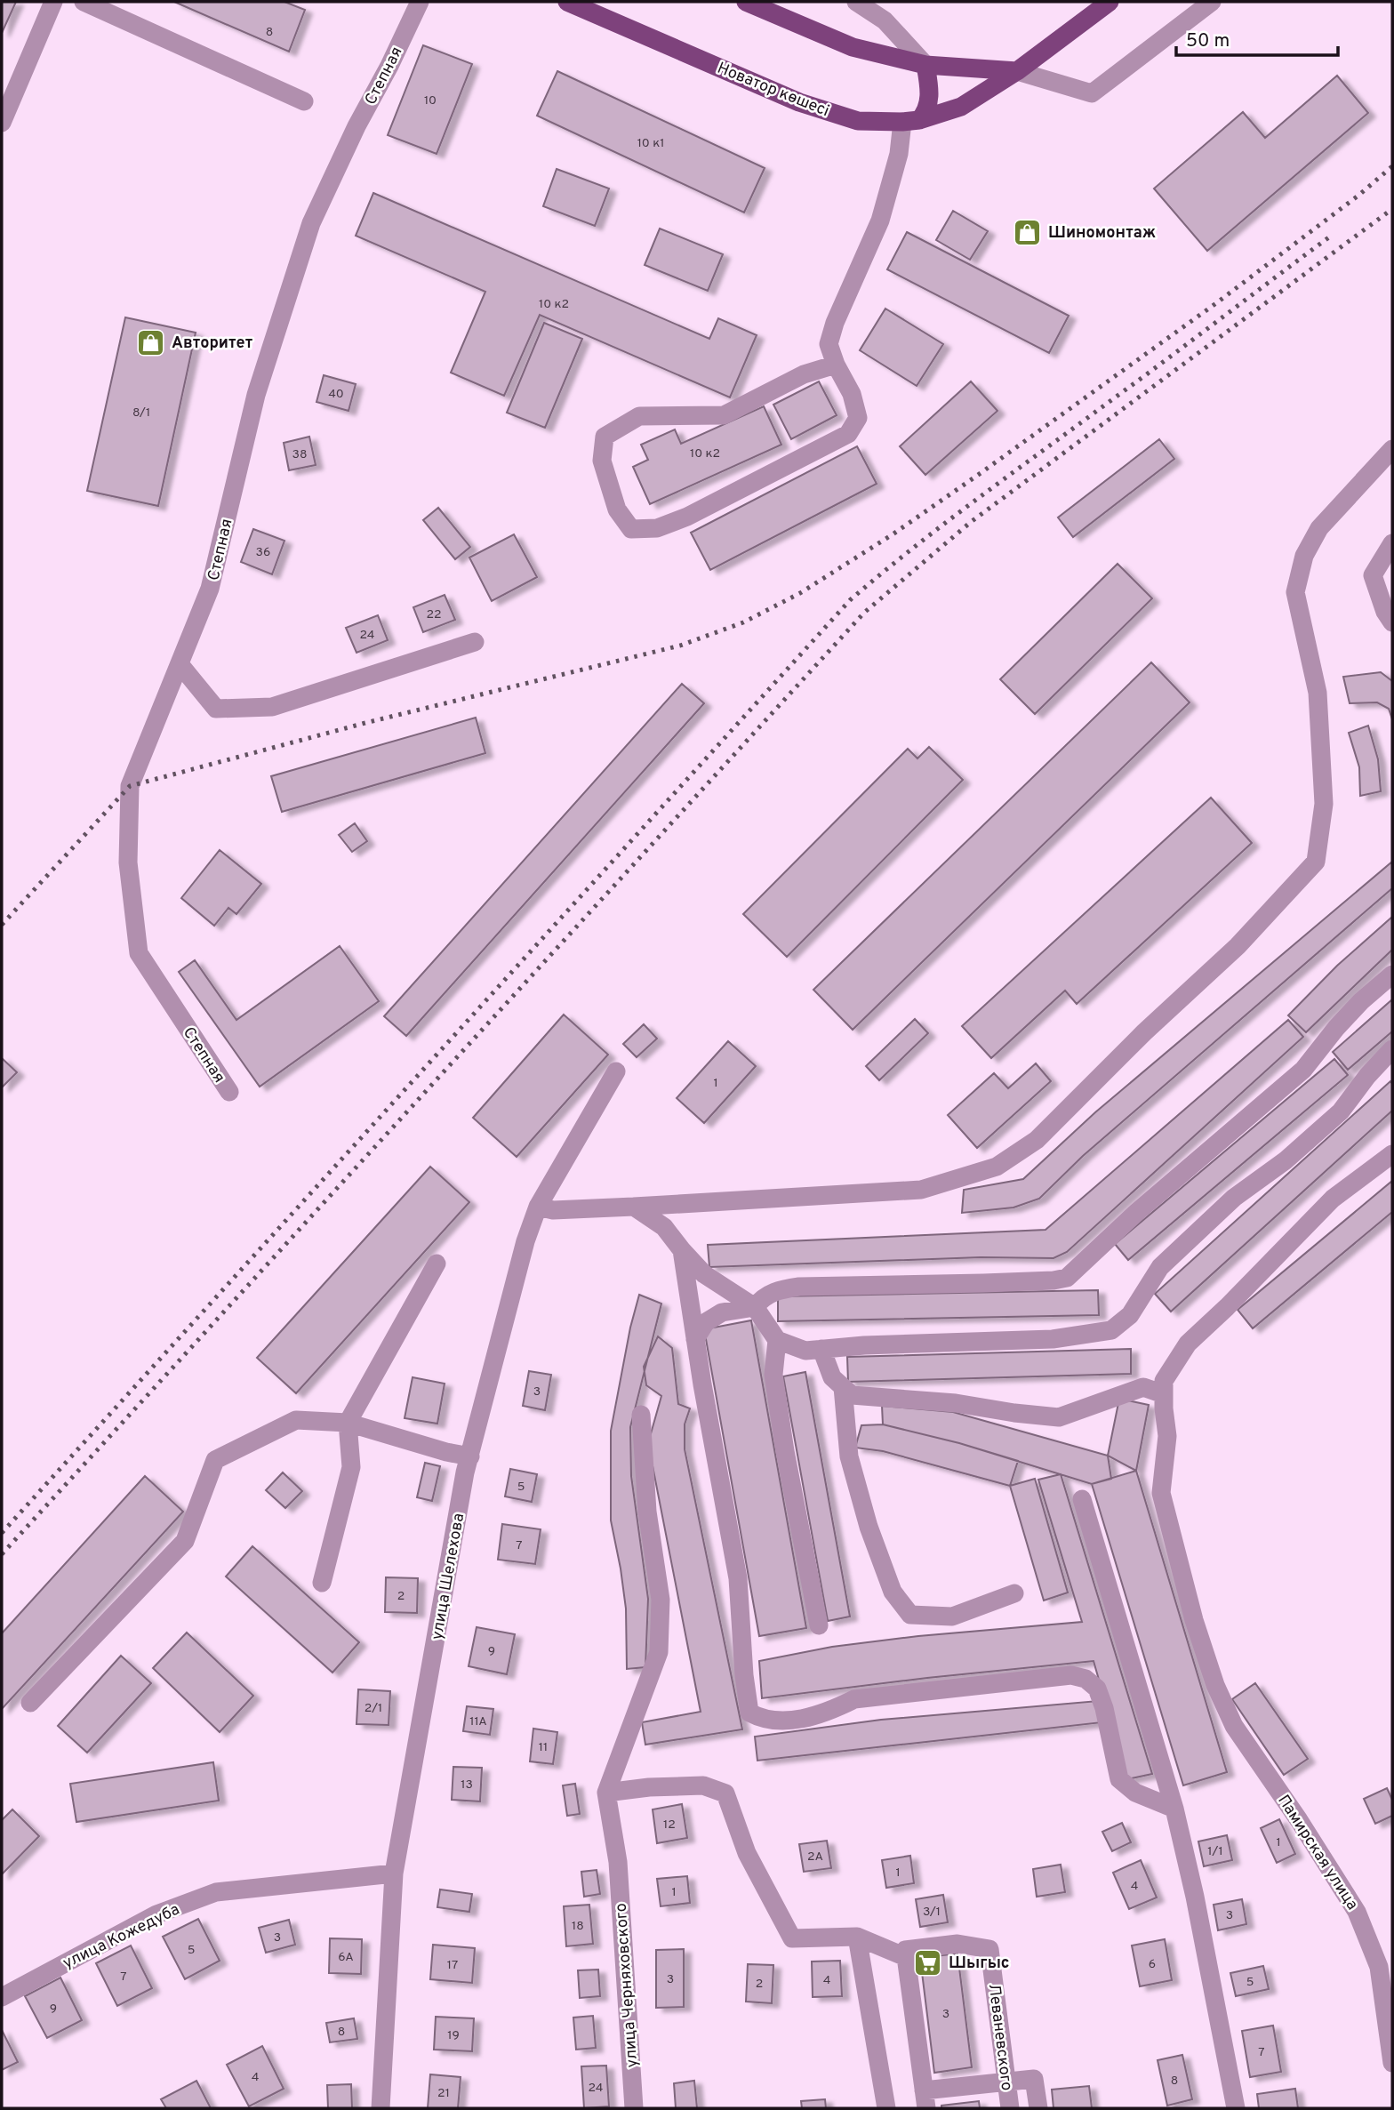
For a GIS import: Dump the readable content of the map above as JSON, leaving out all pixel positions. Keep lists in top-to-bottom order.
{
  "streets": {
    "main road": ["Новатор көшесі"],
    "street": [
      "Степная",
      "улица Шелехова",
      "Памирская улица",
      "улица Кожедуба",
      "улица Черняховского",
      "Леваневского"
    ]
  },
  "crossings": [
    ["улица Шелехова", "улица Кожедуба"]
  ],
  "places": {
    "shop": ["Шиномонтаж", "Авторитет"],
    "supermarket": ["Шыгыс"]
  },
  "house_numbers": [
    "8",
    "10",
    "10 к1",
    "10 к2",
    "40",
    "8/1",
    "10 к2",
    "38",
    "36",
    "22",
    "24",
    "1",
    "3",
    "5",
    "7",
    "2",
    "9",
    "2/1",
    "11А",
    "11",
    "13",
    "12",
    "1",
    "1/1",
    "2А",
    "1",
    "4",
    "1",
    "3/1",
    "3",
    "18",
    "3",
    "5",
    "6А",
    "6",
    "17",
    "7",
    "3",
    "4",
    "5",
    "2",
    "9",
    "3",
    "8",
    "19",
    "7",
    "4",
    "8",
    "24",
    "21"
  ],
  "scale_bar": "50 m"
}
